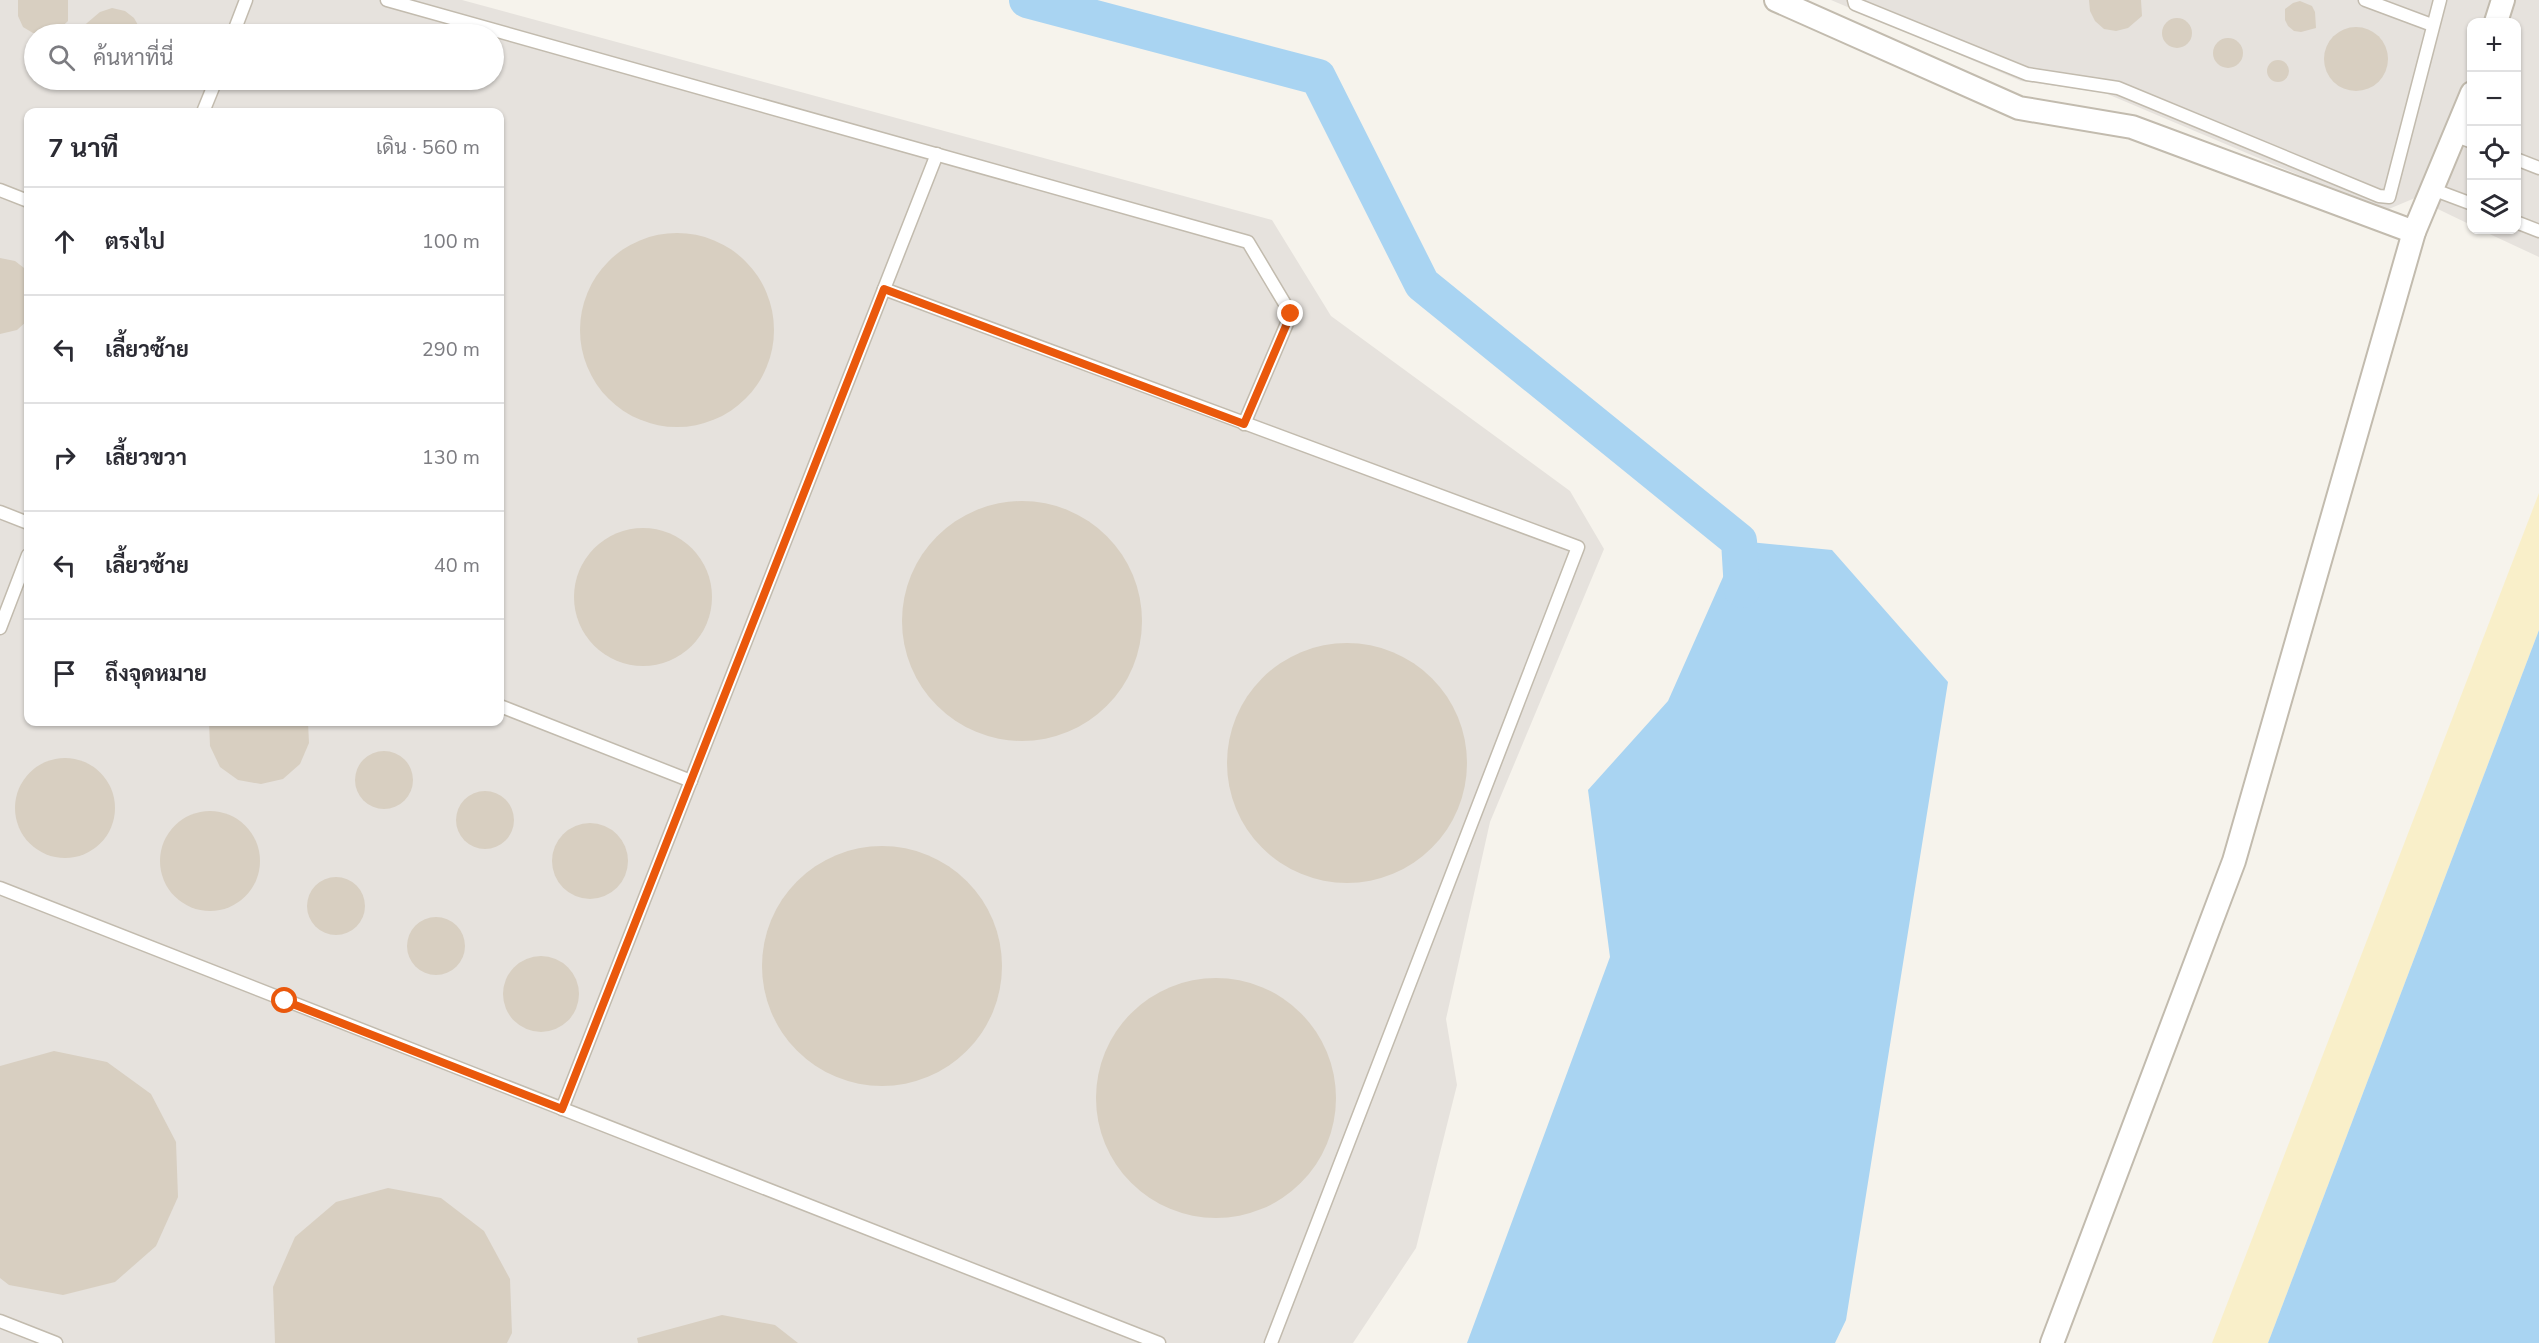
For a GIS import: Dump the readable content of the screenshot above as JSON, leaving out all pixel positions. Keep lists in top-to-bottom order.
{
  "page": {
    "map_buttons": ["+", "−"],
    "search": "ค้นหาที่นี่",
    "heading": ["7 นาที", "เดิน · 560 m"],
    "list": [
      ["ตรงไป", "100 m"],
      ["เลี้ยวซ้าย", "290 m"],
      ["เลี้ยวขวา", "130 m"],
      ["เลี้ยวซ้าย", "40 m"],
      "ถึงจุดหมาย"
    ]
  }
}
